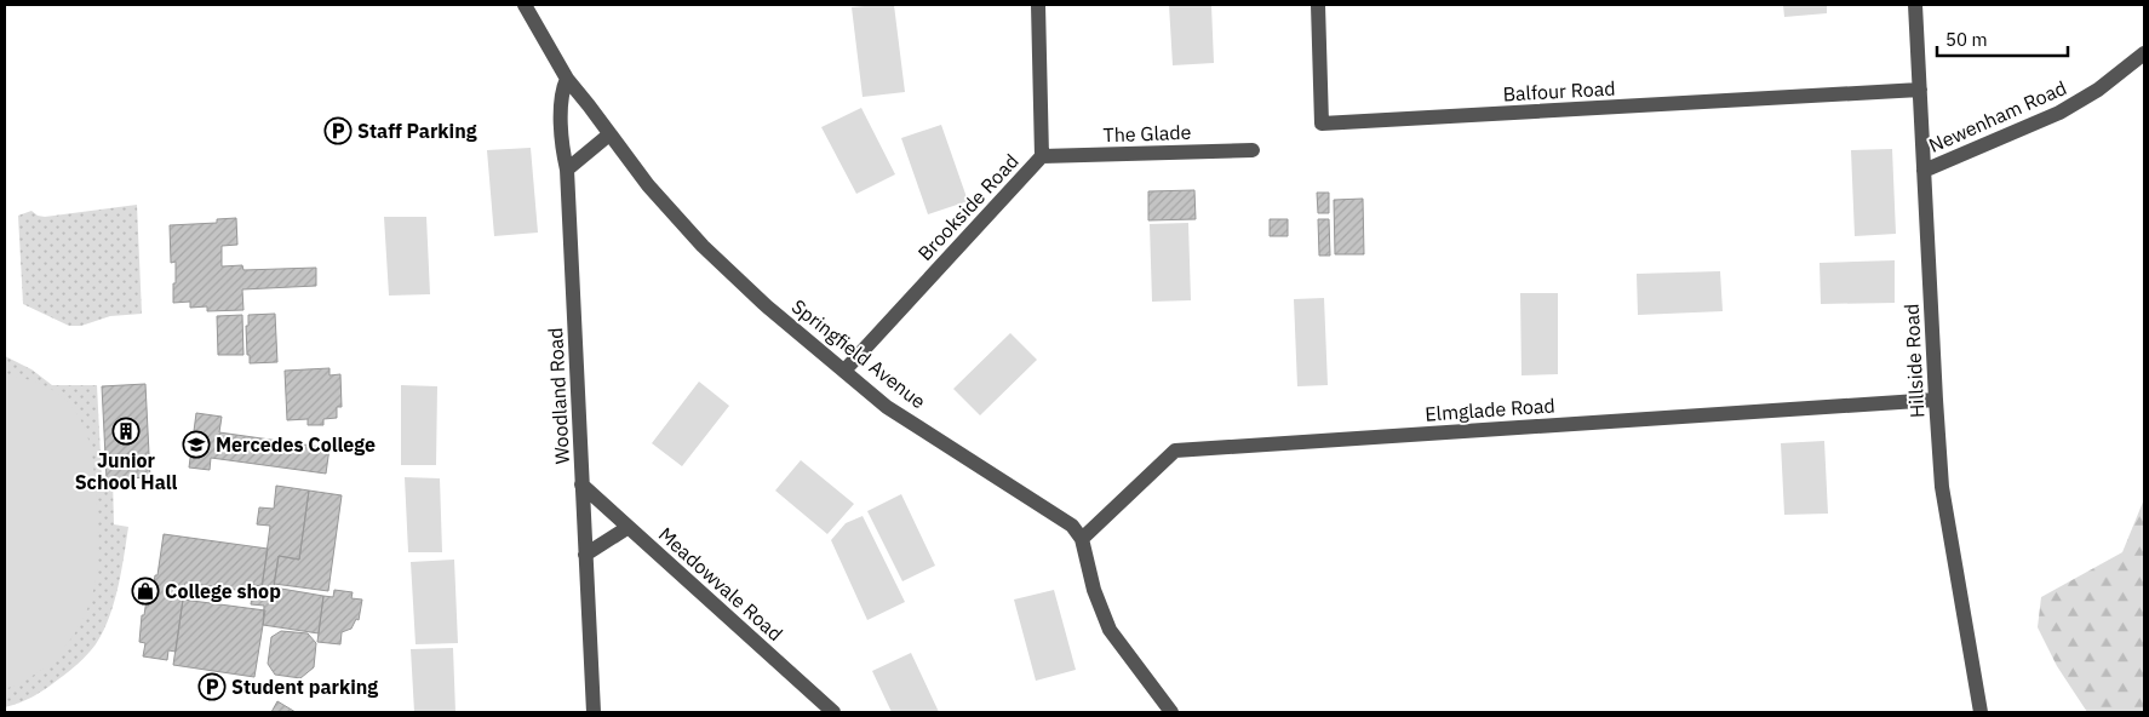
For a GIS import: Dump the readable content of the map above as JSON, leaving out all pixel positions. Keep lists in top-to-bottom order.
{
  "streets": {
    "street": [
      "Balfour Road",
      "Newenham Road",
      "The Glade",
      "Brookside Road",
      "Springfield Avenue",
      "Hillside Road",
      "Woodland Road",
      "Elmglade Road",
      "Meadowvale Road"
    ]
  },
  "crossings": [
    ["Balfour Road", "Hillside Road"],
    ["Newenham Road", "Hillside Road"],
    ["The Glade", "Brookside Road"],
    ["Brookside Road", "Springfield Avenue"],
    ["Springfield Avenue", "Woodland Road"],
    ["Springfield Avenue", "Elmglade Road"],
    ["Hillside Road", "Elmglade Road"],
    ["Woodland Road", "Meadowvale Road"]
  ],
  "places": {
    "parking": ["Staff Parking", "Student parking"],
    "building": ["Junior School Hall"],
    "school or university": ["Mercedes College"],
    "shop": ["College shop"]
  },
  "scale_bar": "50 m"
}
